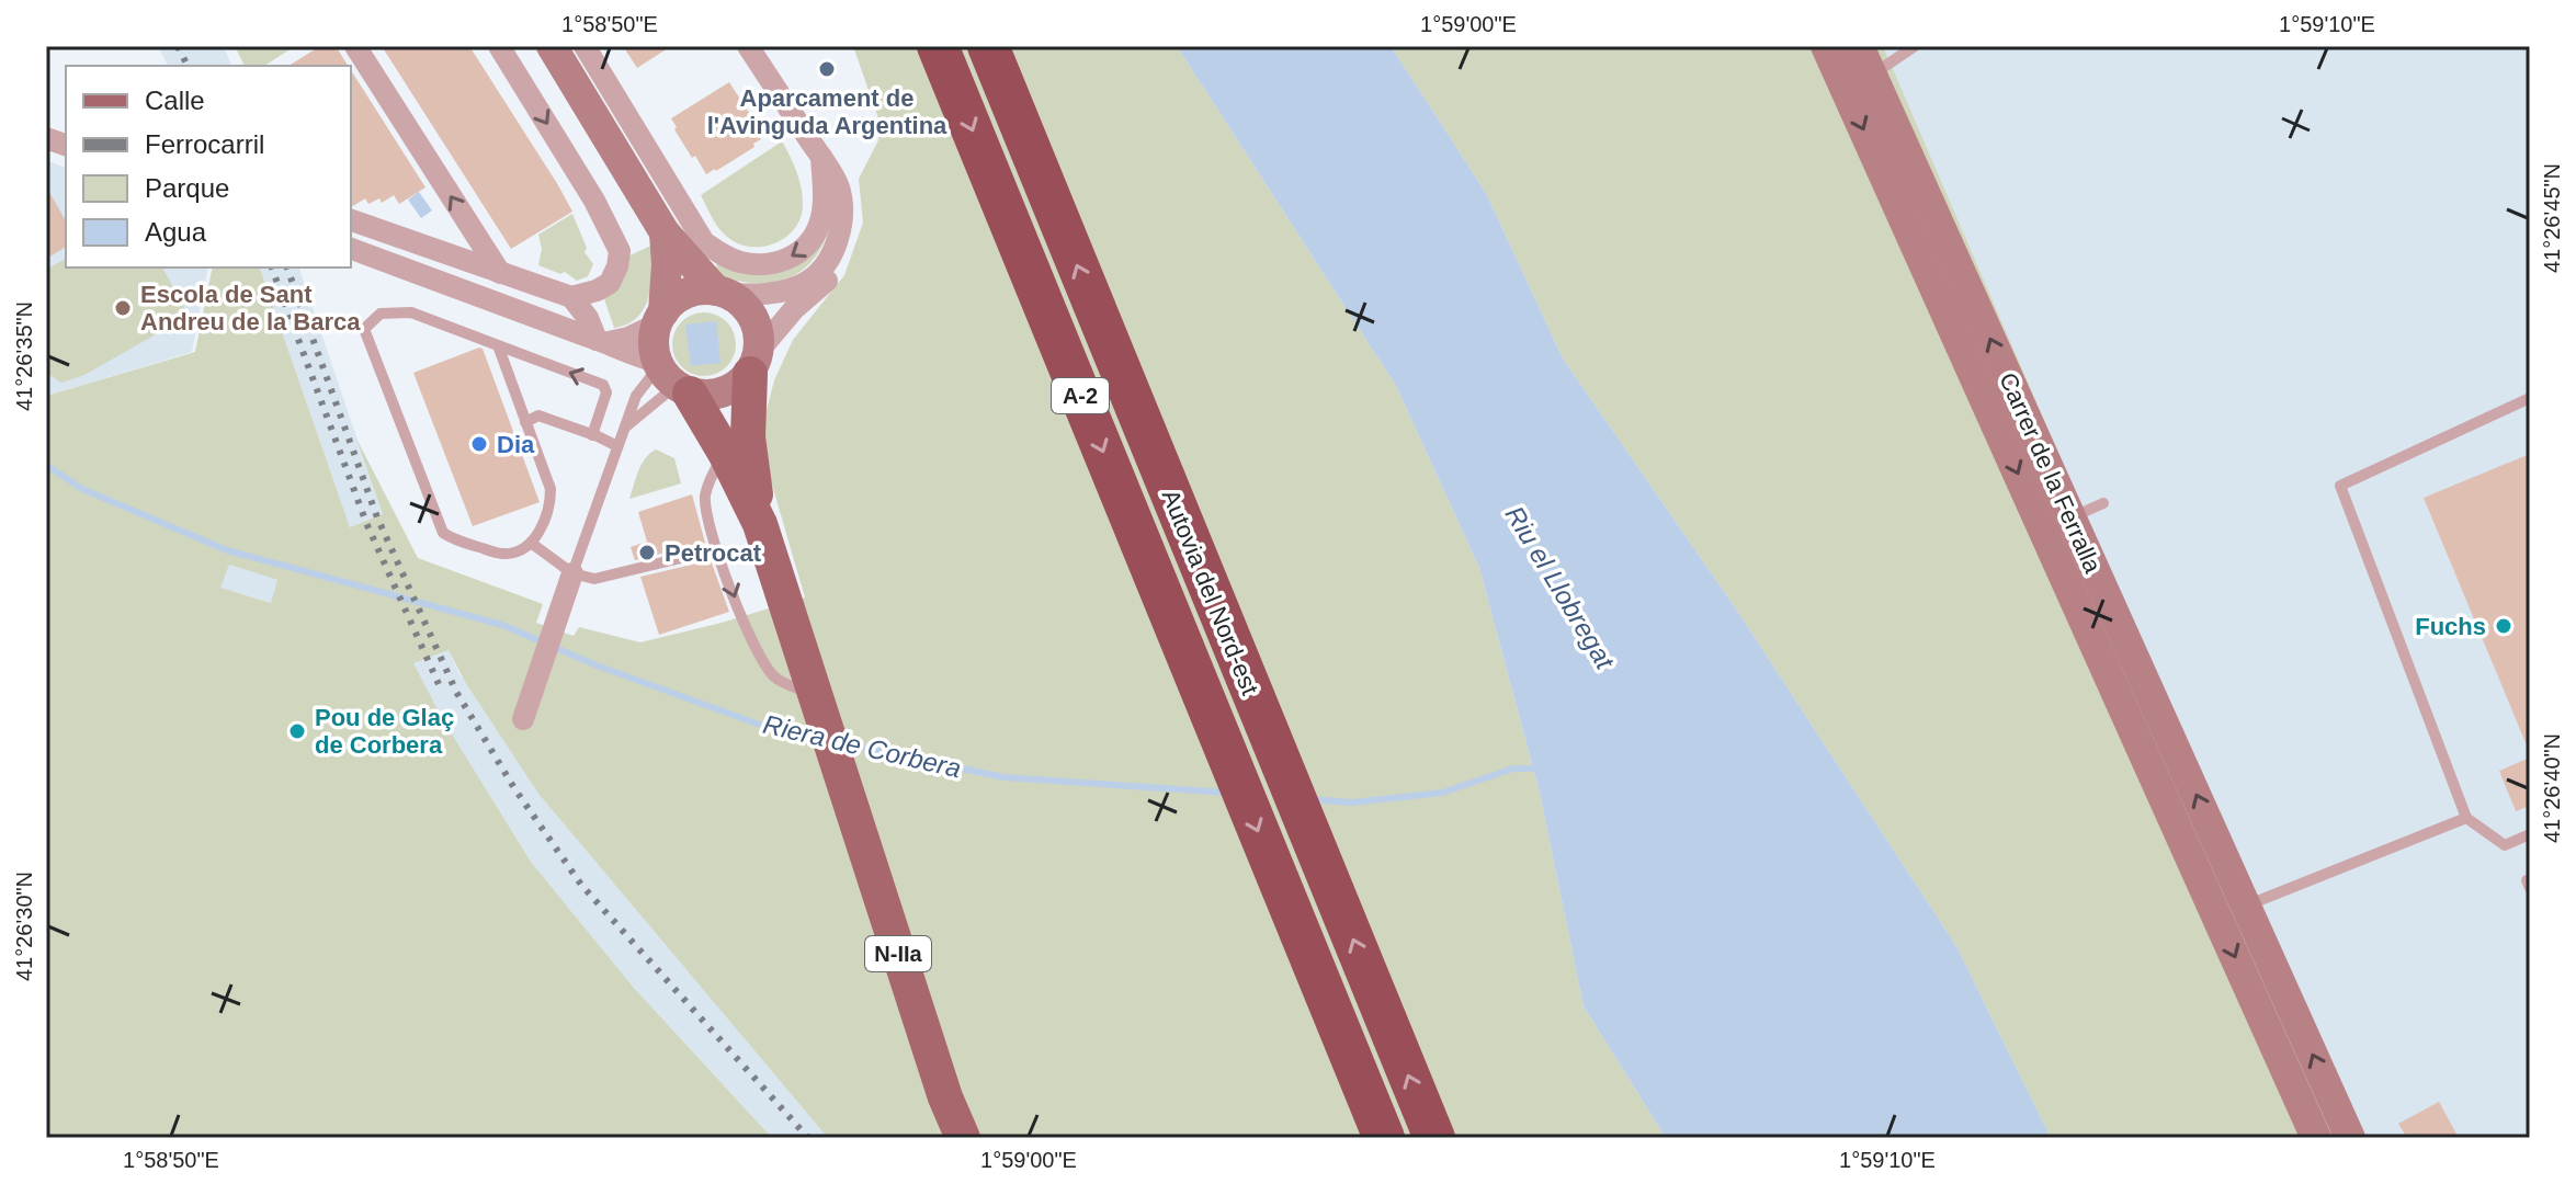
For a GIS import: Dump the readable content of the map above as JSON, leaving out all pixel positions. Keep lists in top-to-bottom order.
{
  "streets": {
    "highway": ["A-2", "Autovia del Nord-est"],
    "main road": ["N-IIa"],
    "street": ["Carrer de la Ferralla"]
  },
  "water": ["Riu el Llobregat", "Riera de Corbera"],
  "places": [
    "Aparcament de l'Avinguda Argentina",
    "Escola de Sant Andreu de la Barca",
    "Dia",
    "Petrocat",
    "Fuchs",
    "Pou de Glaç de Corbera"
  ],
  "legend": [
    "Calle",
    "Ferrocarril",
    "Parque",
    "Agua"
  ],
  "coordinates": [
    "1°58'50\"E",
    "1°59'00\"E",
    "1°59'10\"E",
    "41°26'45\"N",
    "41°26'35\"N",
    "41°26'40\"N",
    "41°26'30\"N"
  ]
}
